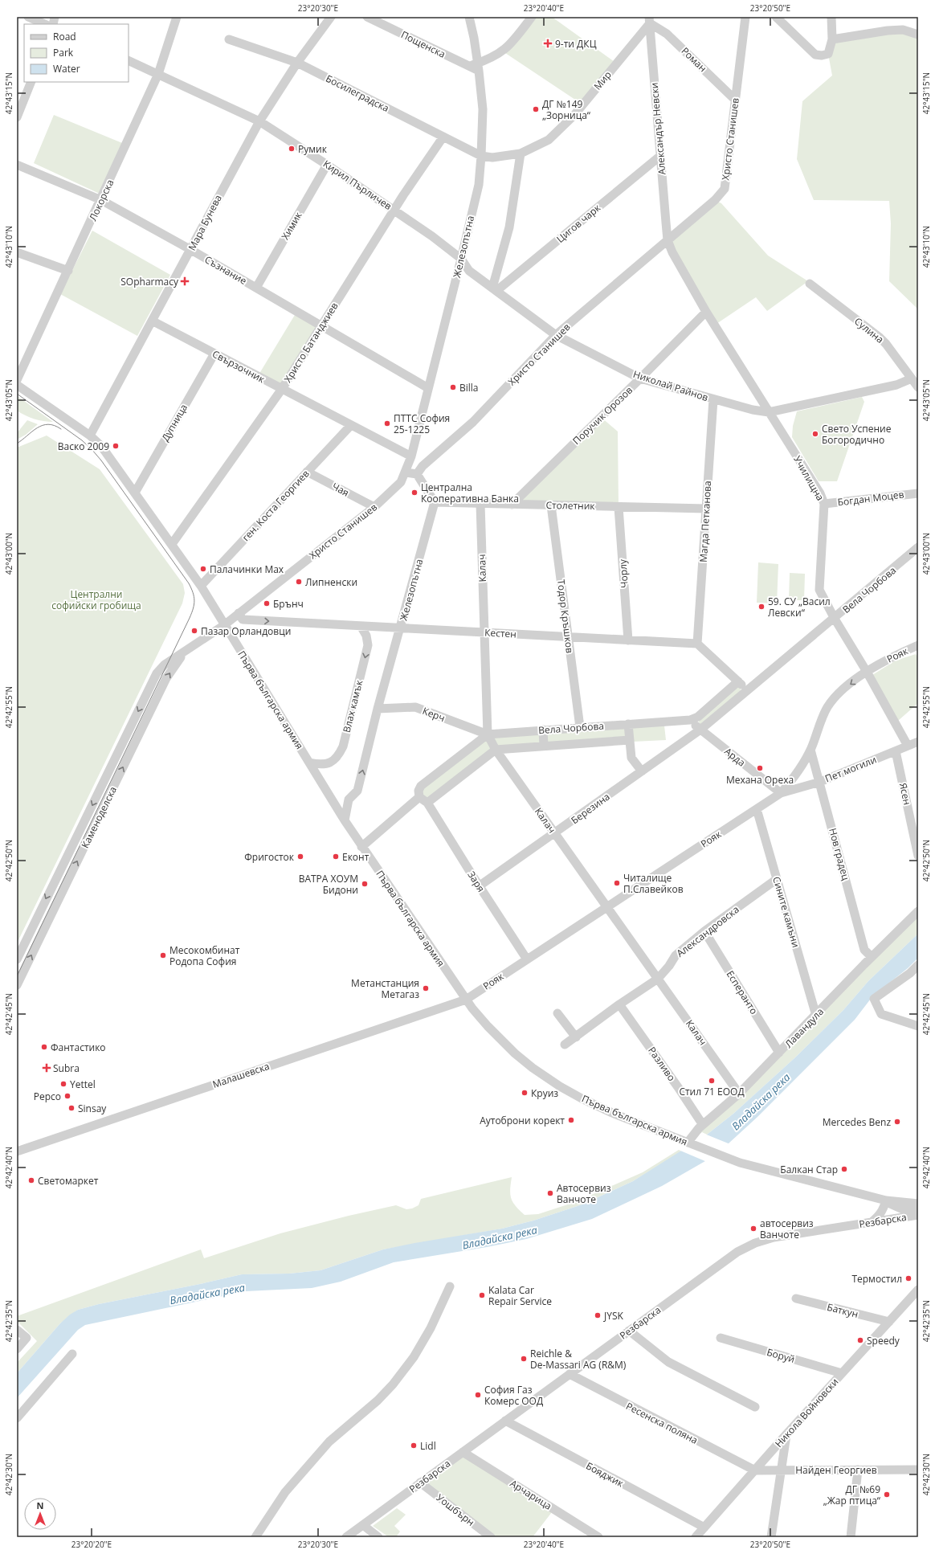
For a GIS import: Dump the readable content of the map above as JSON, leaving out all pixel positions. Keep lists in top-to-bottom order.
{
  "streets": {
    "street": [
      "Пощенска",
      "Роман",
      "Мир",
      "Босилеградска",
      "Александър Невски",
      "Христо Станишев",
      "Кирил Пърличев",
      "Локорска",
      "Мара Бунева",
      "Цигов чарк",
      "Химик",
      "Железопътна",
      "Съзнание",
      "Сулина",
      "Христо Батанджиев",
      "Свързочник",
      "Николай Райнов",
      "Поручик Орозов",
      "Дупница",
      "Училищна",
      "Чая",
      "Богдан Моцев",
      "ген. Коста Георгиев",
      "Столетник",
      "Магда Петканова",
      "Калач",
      "Чорлу",
      "Вела Чорбова",
      "Тодор Кръшков",
      "Кестен",
      "Рояк",
      "Първа българска армия",
      "Влах камък",
      "Керч",
      "Арда",
      "Пет могили",
      "Ясен",
      "Березина",
      "Каменоделска",
      "Нов градец",
      "Заря",
      "Сините камъни",
      "Александровска",
      "Есперанто",
      "Лавандула",
      "Разливо",
      "Малашевска",
      "Резбарска",
      "Баткун",
      "Боруй",
      "Никола Войновски",
      "Ресенска поляна",
      "Найден Георгиев",
      "Бояджик",
      "Арчарица",
      "Уошбърн"
    ]
  },
  "crossings": [
    ["Пощенска", "Железопътна"],
    ["Роман", "Мир"],
    ["Роман", "Александър Невски"],
    ["Роман", "Христо Станишев"],
    ["Мир", "Босилеградска"],
    ["Мир", "Александър Невски"],
    ["Мир", "Железопътна"],
    ["Босилеградска", "Мара Бунева"],
    ["Босилеградска", "Железопътна"],
    ["Босилеградска", "Христо Батанджиев"],
    ["Александър Невски", "Христо Станишев"],
    ["Александър Невски", "Цигов чарк"],
    ["Александър Невски", "Училищна"],
    ["Христо Станишев", "Железопътна"],
    ["Христо Станишев", "Николай Райнов"],
    ["Христо Станишев", "Училищна"],
    ["Христо Станишев", "Чая"],
    ["Христо Станишев", "Кестен"],
    ["Христо Станишев", "Първа българска армия"],
    ["Христо Станишев", "Каменоделска"],
    ["Кирил Пърличев", "Локорска"],
    ["Кирил Пърличев", "Мара Бунева"],
    ["Кирил Пърличев", "Химик"],
    ["Кирил Пърличев", "Железопътна"],
    ["Кирил Пърличев", "Христо Батанджиев"],
    ["Кирил Пърличев", "Николай Райнов"],
    ["Локорска", "Съзнание"],
    ["Мара Бунева", "Съзнание"],
    ["Мара Бунева", "Свързочник"],
    ["Мара Бунева", "Първа българска армия"],
    ["Цигов чарк", "Николай Райнов"],
    ["Химик", "Съзнание"],
    ["Железопътна", "Съзнание"],
    ["Железопътна", "Свързочник"],
    ["Железопътна", "Николай Райнов"],
    ["Железопътна", "Столетник"],
    ["Железопътна", "Кестен"],
    ["Железопътна", "Керч"],
    ["Съзнание", "Христо Батанджиев"],
    ["Сулина", "Николай Райнов"],
    ["Христо Батанджиев", "Свързочник"],
    ["Христо Батанджиев", "Първа българска армия"],
    ["Свързочник", "Дупница"],
    ["Свързочник", "ген. Коста Георгиев"],
    ["Николай Райнов", "Поручик Орозов"],
    ["Николай Райнов", "Училищна"],
    ["Николай Райнов", "Магда Петканова"],
    ["Поручик Орозов", "Училищна"],
    ["Поручик Орозов", "Столетник"],
    ["Дупница", "Първа българска армия"],
    ["Училищна", "Богдан Моцев"],
    ["Училищна", "Вела Чорбова"],
    ["Училищна", "Рояк"],
    ["Училищна", "Пет могили"],
    ["Чая", "ген. Коста Георгиев"],
    ["ген. Коста Георгиев", "Първа българска армия"],
    ["Столетник", "Магда Петканова"],
    ["Столетник", "Калач"],
    ["Столетник", "Чорлу"],
    ["Столетник", "Тодор Кръшков"],
    ["Магда Петканова", "Кестен"],
    ["Калач", "Вела Чорбова"],
    ["Калач", "Кестен"],
    ["Калач", "Рояк"],
    ["Калач", "Керч"],
    ["Калач", "Березина"],
    ["Калач", "Александровска"],
    ["Калач", "Лавандула"],
    ["Чорлу", "Кестен"],
    ["Вела Чорбова", "Тодор Кръшков"],
    ["Вела Чорбова", "Керч"],
    ["Вела Чорбова", "Арда"],
    ["Вела Чорбова", "Березина"],
    ["Тодор Кръшков", "Кестен"],
    ["Кестен", "Влах камък"],
    ["Рояк", "Първа българска армия"],
    ["Рояк", "Арда"],
    ["Рояк", "Пет могили"],
    ["Рояк", "Нов градец"],
    ["Рояк", "Заря"],
    ["Рояк", "Сините камъни"],
    ["Рояк", "Малашевска"],
    ["Първа българска армия", "Влах камък"],
    ["Първа българска армия", "Каменоделска"],
    ["Първа българска армия", "Лавандула"],
    ["Първа българска армия", "Малашевска"],
    ["Първа българска армия", "Резбарска"],
    ["Арда", "Пет могили"],
    ["Арда", "Березина"],
    ["Пет могили", "Ясен"],
    ["Пет могили", "Нов градец"],
    ["Березина", "Заря"],
    ["Нов градец", "Лавандула"],
    ["Сините камъни", "Александровска"],
    ["Сините камъни", "Лавандула"],
    ["Александровска", "Есперанто"],
    ["Александровска", "Разливо"],
    ["Есперанто", "Лавандула"],
    ["Лавандула", "Разливо"],
    ["Резбарска", "Ресенска поляна"],
    ["Резбарска", "Бояджик"],
    ["Резбарска", "Арчарица"],
    ["Резбарска", "Уошбърн"],
    ["Баткун", "Никола Войновски"],
    ["Боруй", "Никола Войновски"],
    ["Никола Войновски", "Ресенска поляна"],
    ["Никола Войновски", "Найден Георгиев"],
    ["Никола Войновски", "Бояджик"],
    ["Ресенска поляна", "Найден Георгиев"]
  ],
  "water": ["Владайска река"],
  "parks": ["Централни софийски гробища"],
  "places": {
    "health": ["9-ти ДКЦ", "SOpharmacy", "Subra"],
    "other": [
      "ДГ №149 „Зорница“",
      "Румик",
      "Billa",
      "ПТТС София 25-1225",
      "Свето Успение Богородично",
      "Васко 2009",
      "Централна Кооперативна Банка",
      "Палачинки Max",
      "Липненски",
      "Брънч",
      "59. СУ „Васил Левски“",
      "Пазар Орландовци",
      "Механа Ореха",
      "Фригосток",
      "Еконт",
      "Читалище П.Славейков",
      "ВАТРА ХОУМ Бидони",
      "Месокомбинат Родопа София",
      "Метанстанция Метагаз",
      "Фантастико",
      "Стил 71 ЕООД",
      "Yettel",
      "Круиз",
      "Pepco",
      "Sinsay",
      "Аутоброни корект",
      "Mercedes Benz",
      "Балкан Стар",
      "Светомаркет",
      "Автосервиз Ванчоте",
      "автосервиз Ванчоте",
      "Термостил",
      "Kalata Car Repair Service",
      "JYSK",
      "Speedy",
      "Reichle & De-Massari AG (R&M)",
      "София Газ Комерс ООД",
      "Lidl",
      "ДГ №69 „Жар птица“"
    ]
  },
  "legend": ["Road", "Park", "Water"],
  "north": "top",
  "coordinates": [
    "23°20'30\"E",
    "23°20'40\"E",
    "23°20'50\"E",
    "42°43'15\"N",
    "42°43'10\"N",
    "42°43'05\"N",
    "42°43'00\"N",
    "42°42'55\"N",
    "42°42'50\"N",
    "42°42'45\"N",
    "42°42'40\"N",
    "42°42'35\"N",
    "42°42'30\"N",
    "23°20'20\"E"
  ]
}
